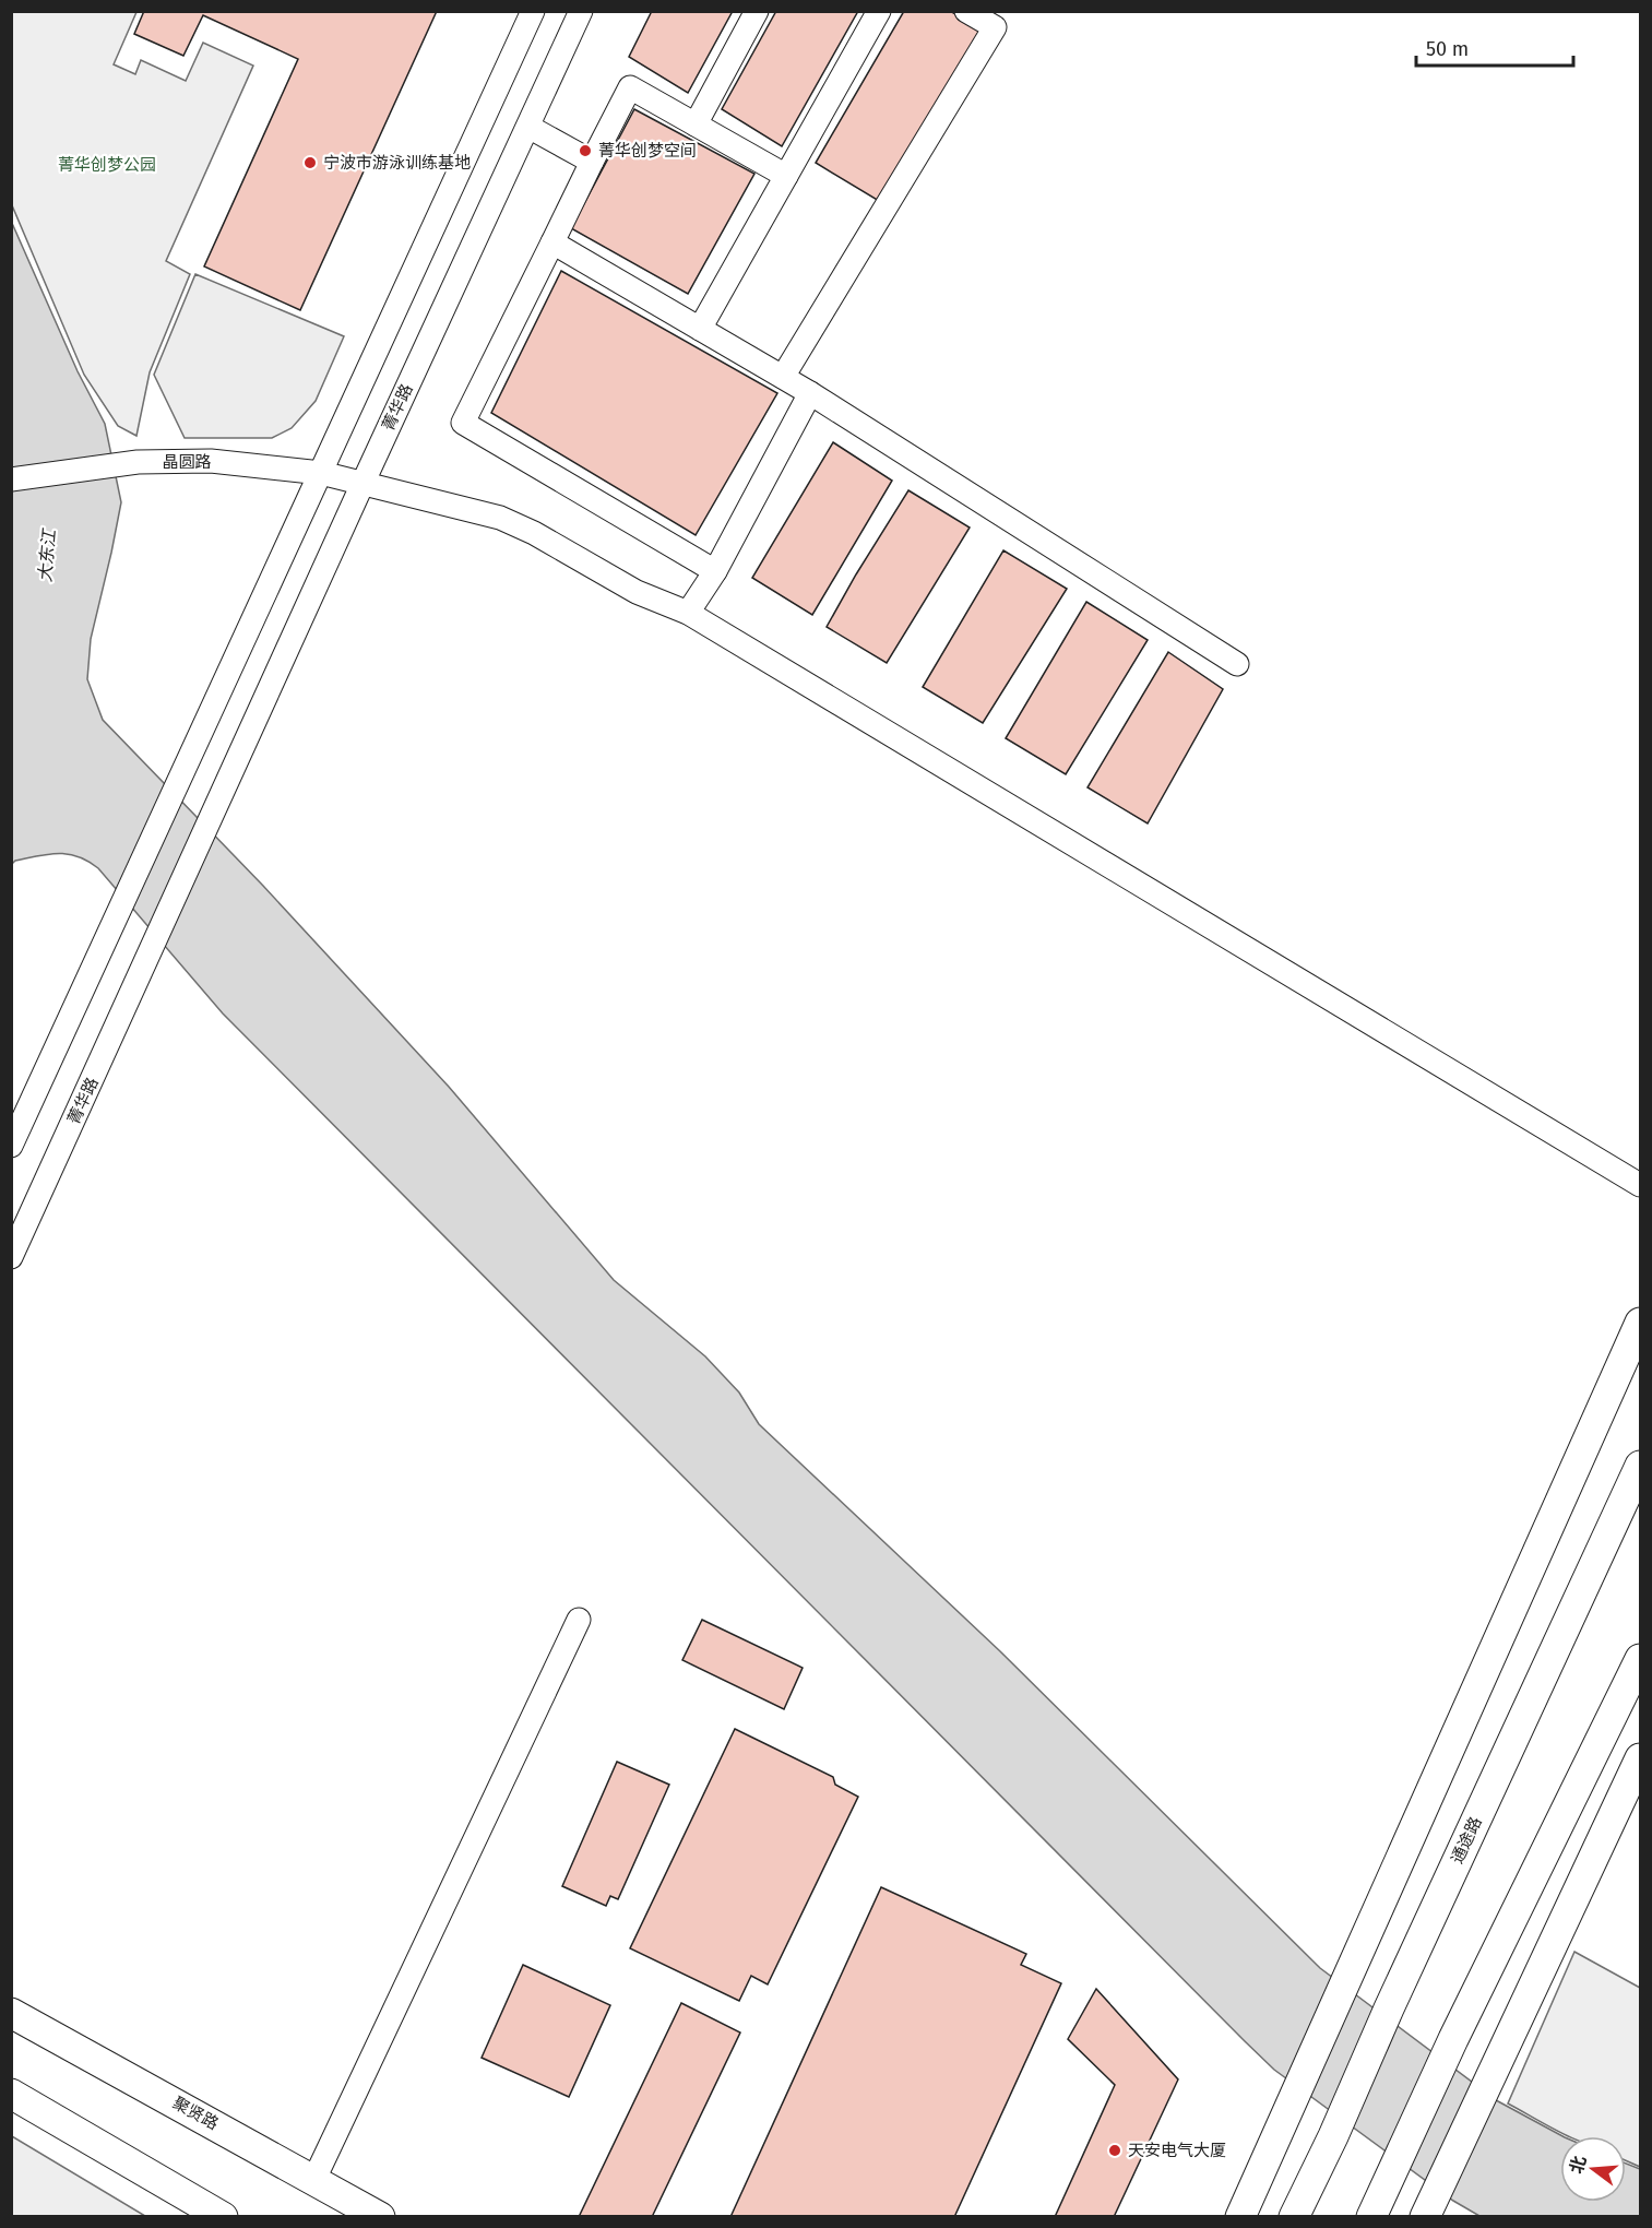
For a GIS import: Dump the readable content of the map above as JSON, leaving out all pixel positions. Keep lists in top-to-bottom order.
{
  "streets": {
    "main road": ["通途路", "聚贤路"],
    "street": ["菁华路", "晶圆路"]
  },
  "crossings": [
    ["菁华路", "晶圆路"]
  ],
  "water": ["大东江"],
  "parks": ["菁华创梦公园"],
  "places": ["菁华创梦空间", "宁波市游泳训练基地", "天安电气大厦"],
  "scale_bar": "50 m",
  "north": "left"
}
